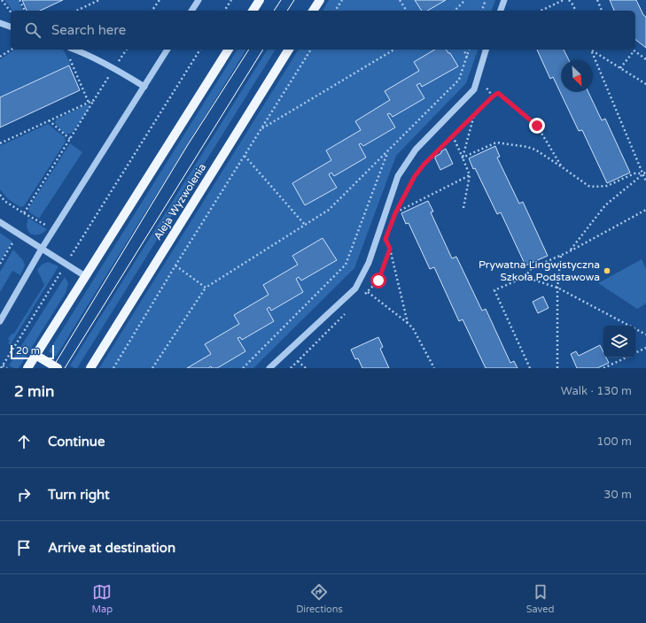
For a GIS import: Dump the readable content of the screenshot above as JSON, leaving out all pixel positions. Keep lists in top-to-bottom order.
{
  "streets": {
    "main road": ["Aleja Wyzwolenia"]
  },
  "places": ["Prywatna Lingwistyczna Szkoła Podstawowa"],
  "scale_bar": "20 m",
  "north": "bottom right",
  "page": {
    "search": "Search here",
    "scale": "20 m",
    "heading": ["2 min", "Walk · 130 m"],
    "list": [
      ["Continue", "100 m"],
      ["Turn right", "30 m"],
      "Arrive at destination"
    ],
    "nav": ["Map", "Directions", "Saved"]
  }
}
